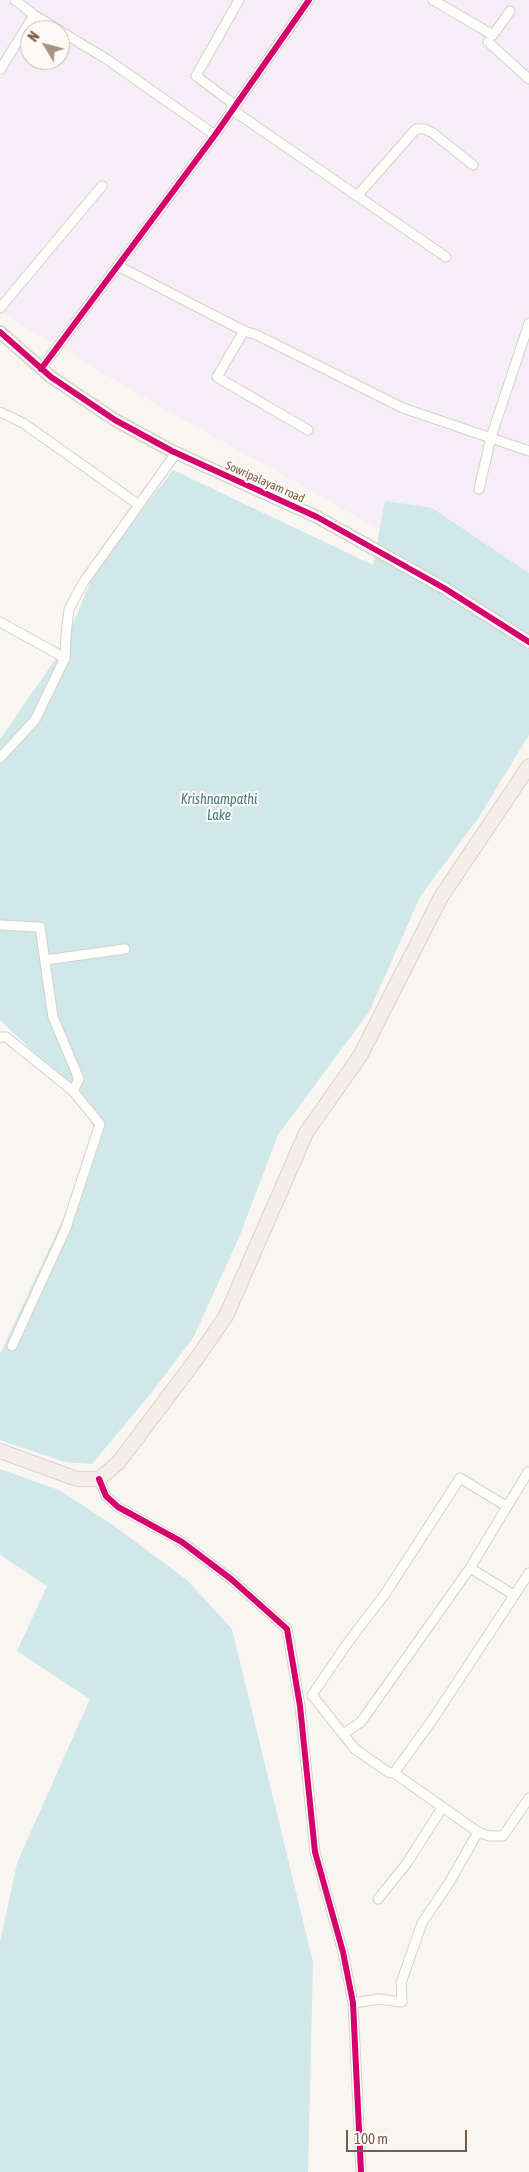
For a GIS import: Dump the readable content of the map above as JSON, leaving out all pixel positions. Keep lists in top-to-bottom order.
{
  "streets": {
    "street": ["Sowripalayam road"]
  },
  "water": ["Krishnampathi Lake"],
  "scale_bar": "100 m",
  "north": "top left"
}
